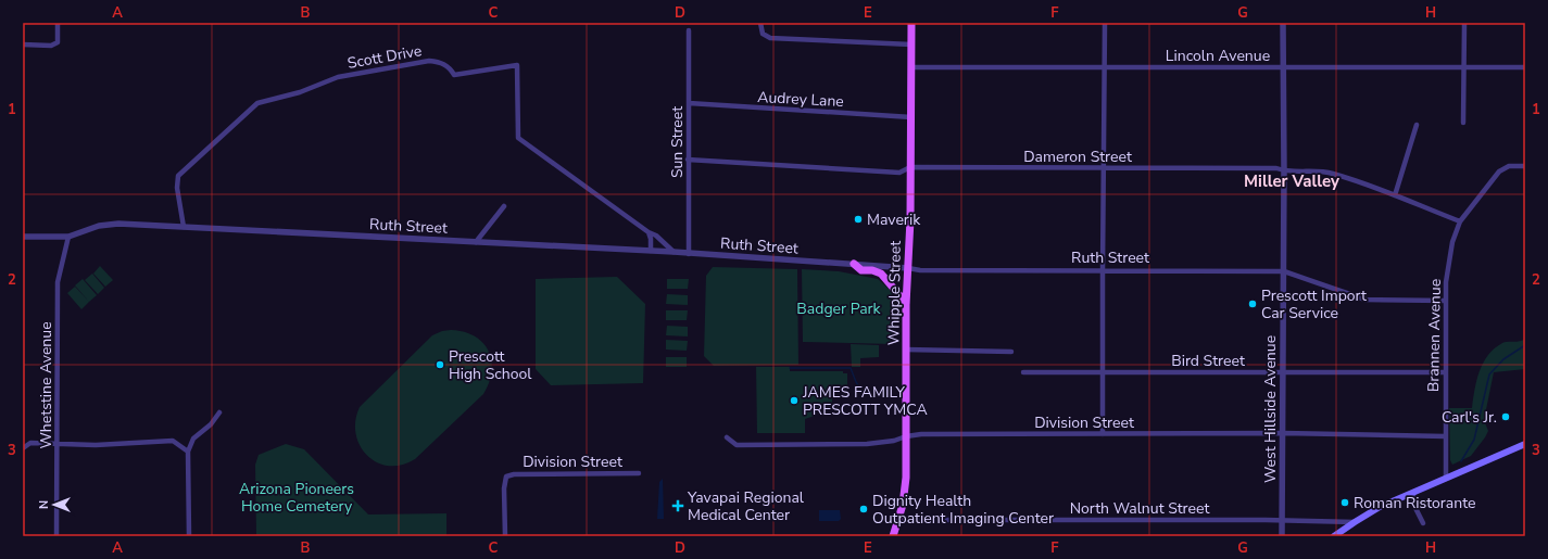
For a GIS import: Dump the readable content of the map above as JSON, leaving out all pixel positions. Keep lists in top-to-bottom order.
{
  "streets": {
    "main road": ["Whipple Street"],
    "street": [
      "Lincoln Avenue",
      "Scott Drive",
      "Audrey Lane",
      "Sun Street",
      "Dameron Street",
      "Ruth Street",
      "Brannen Avenue",
      "Bird Street",
      "Whetstine Avenue",
      "West Hillside Avenue",
      "Division Street",
      "North Walnut Street"
    ]
  },
  "crossings": [
    ["Lincoln Avenue", "Whipple Street"],
    ["Lincoln Avenue", "West Hillside Avenue"],
    ["Scott Drive", "Ruth Street"],
    ["Audrey Lane", "Sun Street"],
    ["Audrey Lane", "Whipple Street"],
    ["Sun Street", "Dameron Street"],
    ["Sun Street", "Ruth Street"],
    ["Dameron Street", "Whipple Street"],
    ["Dameron Street", "Brannen Avenue"],
    ["Dameron Street", "West Hillside Avenue"],
    ["Ruth Street", "Whipple Street"],
    ["Ruth Street", "Brannen Avenue"],
    ["Ruth Street", "Whetstine Avenue"],
    ["Ruth Street", "West Hillside Avenue"],
    ["Whipple Street", "Division Street"],
    ["Whipple Street", "North Walnut Street"],
    ["Brannen Avenue", "Bird Street"],
    ["Brannen Avenue", "Division Street"],
    ["Bird Street", "West Hillside Avenue"],
    ["West Hillside Avenue", "Division Street"],
    ["West Hillside Avenue", "North Walnut Street"]
  ],
  "districts": ["Miller Valley"],
  "parks": ["Badger Park", "Arizona Pioneers Home Cemetery"],
  "places": {
    "other": [
      "Maverik",
      "Prescott Import Car Service",
      "Prescott High School",
      "JAMES FAMILY PRESCOTT YMCA",
      "Carl's Jr.",
      "Roman Ristorante",
      "Dignity Health Outpatient Imaging Center"
    ],
    "health": ["Yavapai Regional Medical Center"]
  },
  "north": "left",
  "grid": {
    "columns": [
      "A",
      "B",
      "C",
      "D",
      "E",
      "F",
      "G",
      "H"
    ],
    "rows": ["1", "2", "3"]
  }
}
